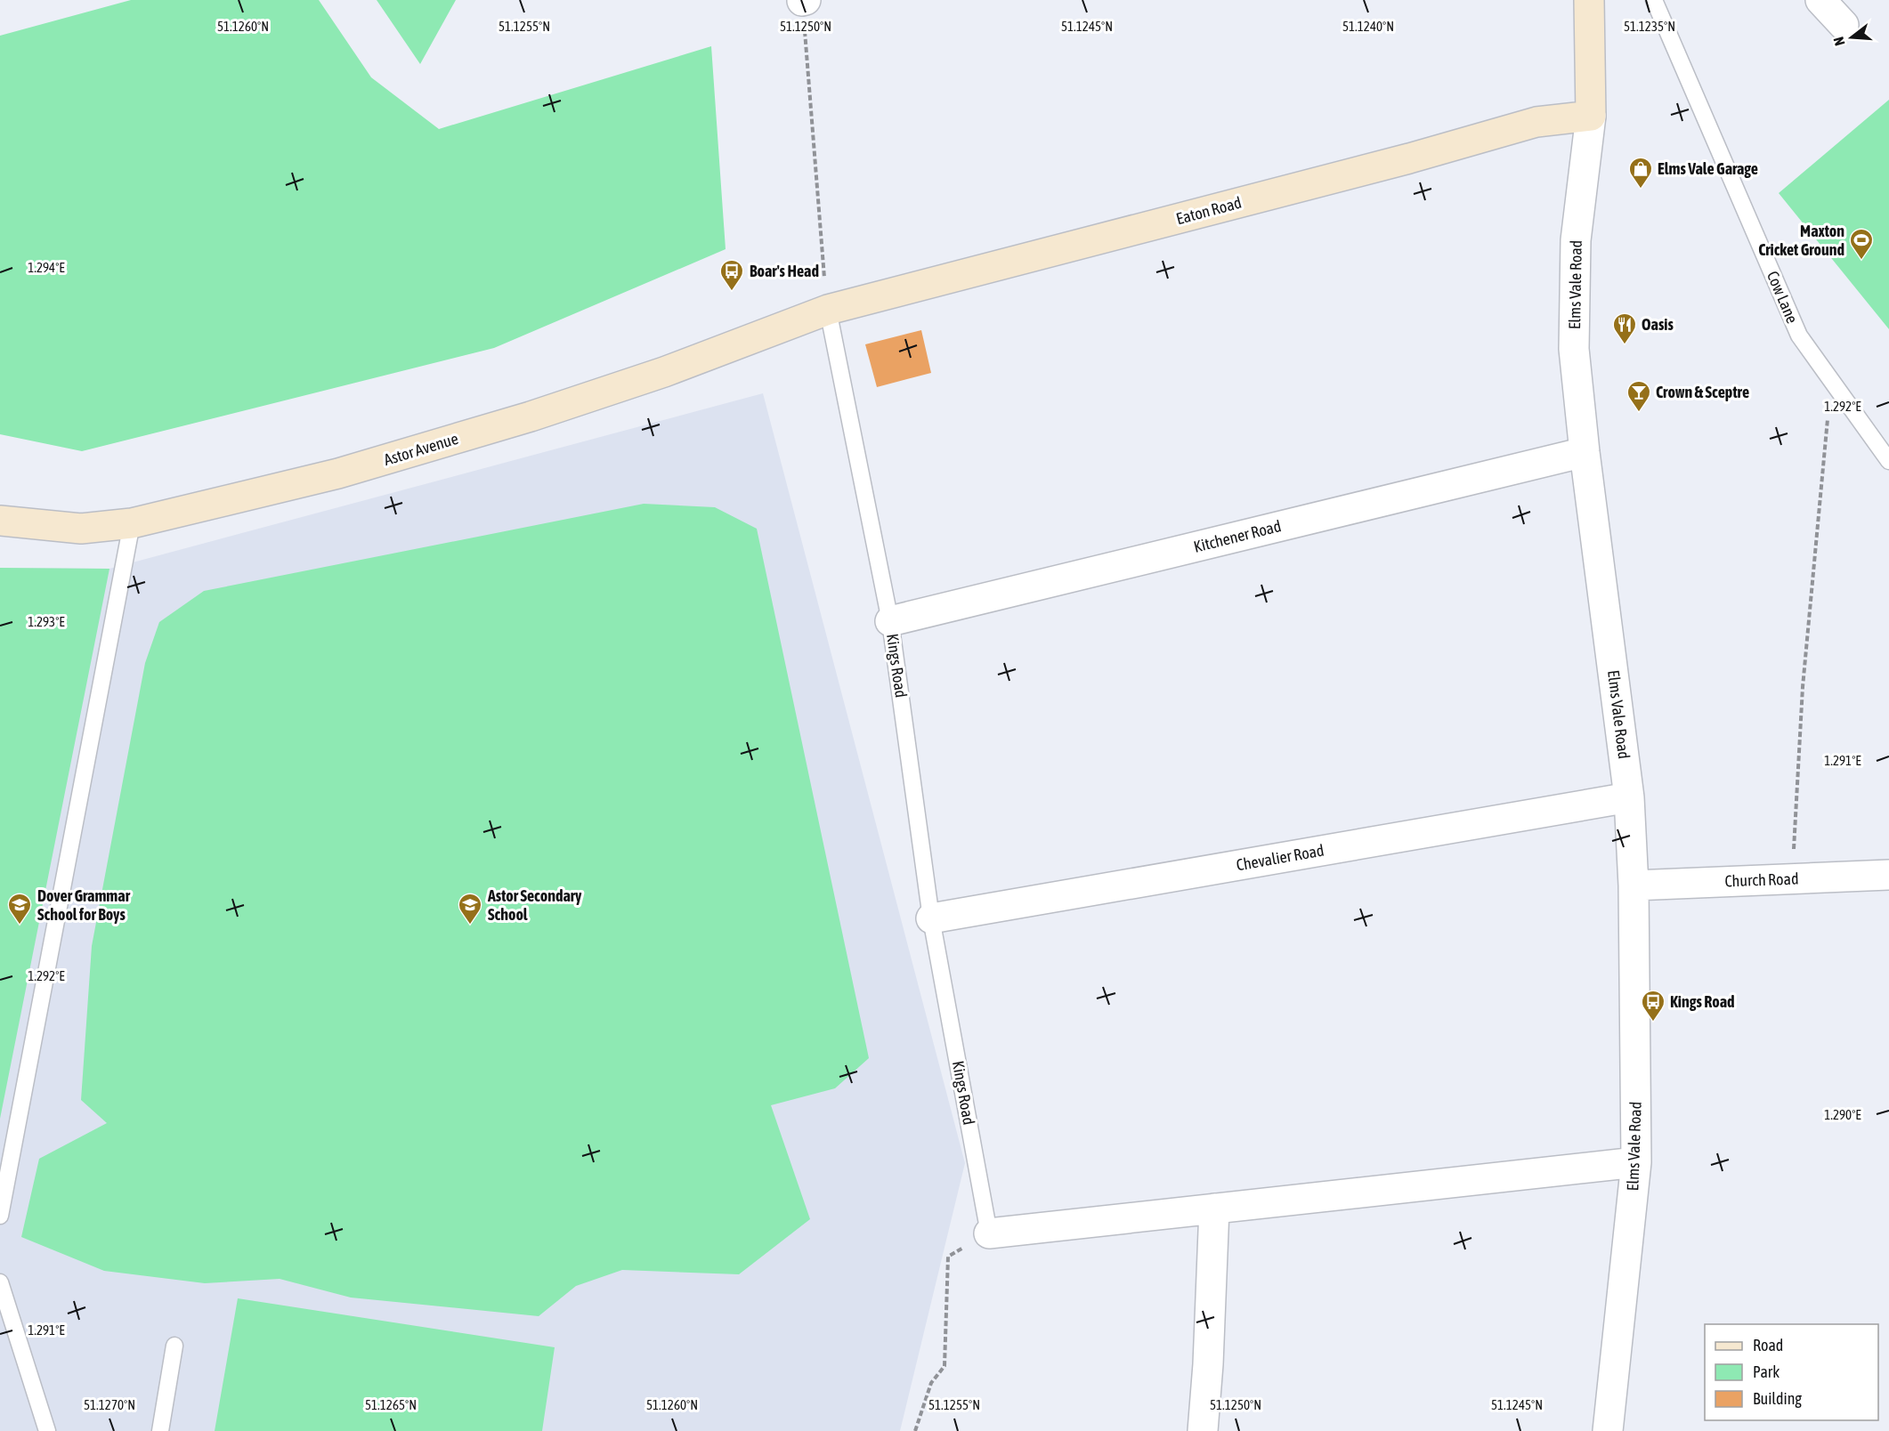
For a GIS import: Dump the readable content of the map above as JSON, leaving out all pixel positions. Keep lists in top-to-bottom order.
{
  "streets": {
    "street": [
      "Eaton Road",
      "Elms Vale Road",
      "Astor Avenue",
      "Kitchener Road",
      "Kings Road",
      "Chevalier Road",
      "Church Road"
    ],
    "lane": ["Cow Lane"]
  },
  "crossings": [
    ["Eaton Road", "Elms Vale Road"],
    ["Eaton Road", "Astor Avenue"],
    ["Eaton Road", "Kings Road"],
    ["Elms Vale Road", "Kitchener Road"],
    ["Elms Vale Road", "Kings Road"],
    ["Elms Vale Road", "Chevalier Road"],
    ["Elms Vale Road", "Church Road"],
    ["Astor Avenue", "Kings Road"],
    ["Kitchener Road", "Kings Road"],
    ["Kings Road", "Chevalier Road"]
  ],
  "places": {
    "shop": ["Elms Vale Garage"],
    "sports": ["Maxton Cricket Ground"],
    "bus stop": ["Boar's Head", "Kings Road"],
    "restaurant": ["Oasis"],
    "bar": ["Crown & Sceptre"],
    "school or university": ["Dover Grammar School for Boys", "Astor Secondary School"]
  },
  "legend": ["Road", "Park", "Building"],
  "north": "left",
  "coordinates": [
    "51.1260°N",
    "51.1255°N",
    "51.1250°N",
    "51.1245°N",
    "51.1240°N",
    "51.1235°N",
    "1.294°E",
    "1.292°E",
    "1.293°E",
    "1.291°E",
    "1.290°E",
    "51.1270°N",
    "51.1265°N"
  ]
}
